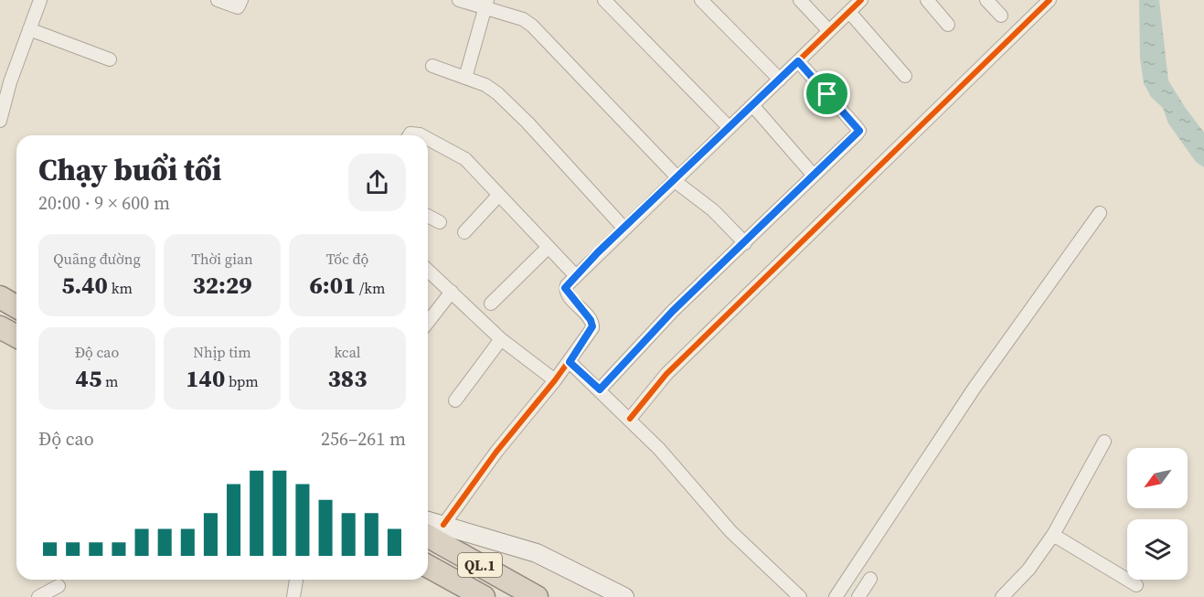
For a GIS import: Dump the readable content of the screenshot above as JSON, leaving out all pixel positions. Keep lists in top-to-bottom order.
{
  "streets": {
    "highway": ["QL.1"]
  },
  "north": "bottom left",
  "page": {
    "heading": ["Chạy buổi tối", "20:00 · 9 × 600 m"],
    "stats": [
      ["Quãng đường", "5.40 km"],
      ["Thời gian", "32:29"],
      ["Tốc độ", "6:01 /km"],
      ["Độ cao", "45 m"],
      ["Nhịp tim", "140 bpm"],
      ["kcal", "383"]
    ],
    "chart": ["Độ cao", "256–261 m"]
  }
}
